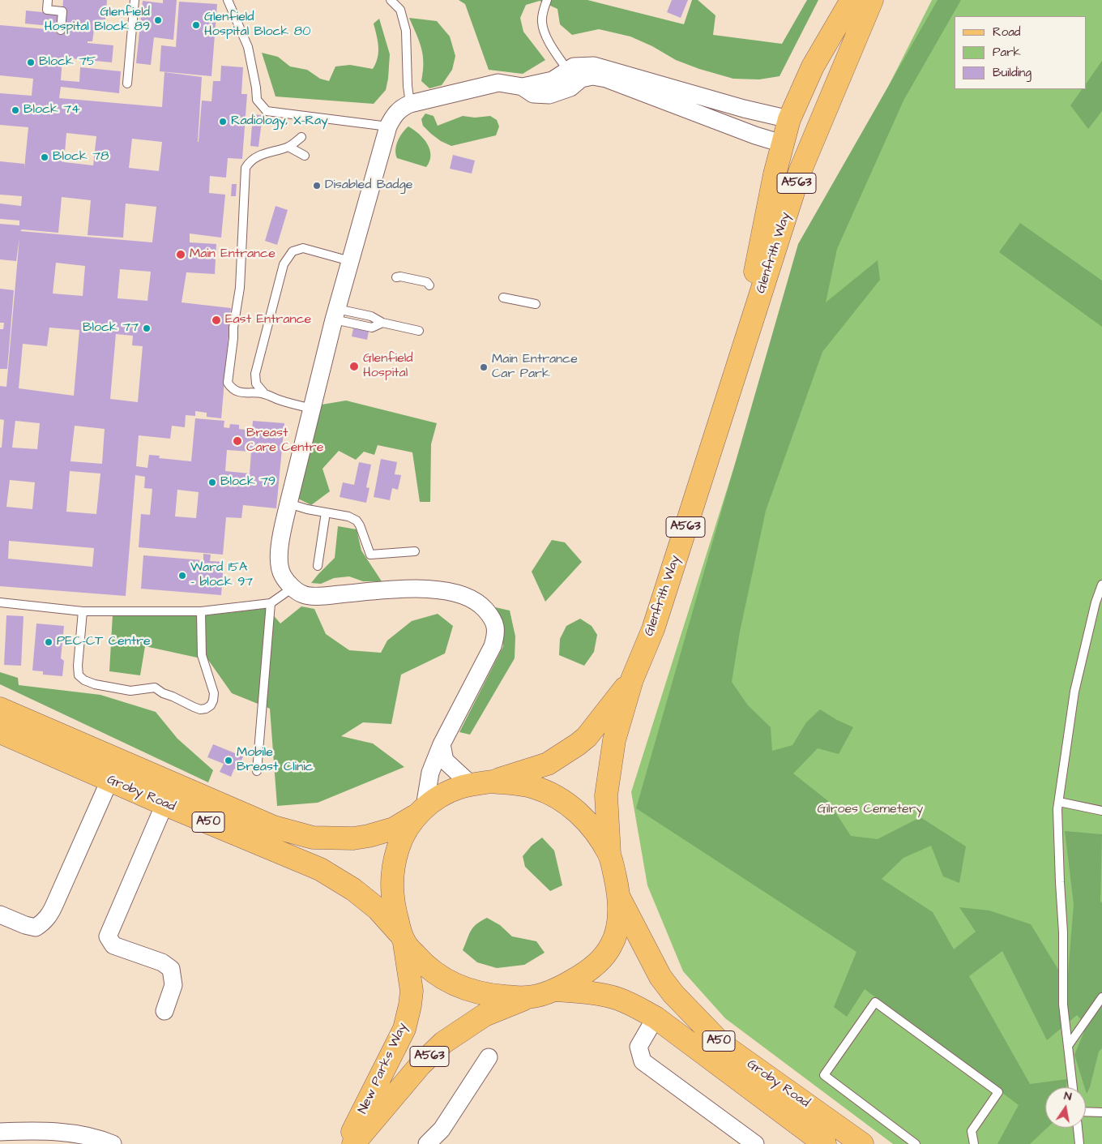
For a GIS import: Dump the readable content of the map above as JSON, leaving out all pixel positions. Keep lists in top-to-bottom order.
{
  "streets": {
    "main road": [
      "A563",
      "Glenfrith Way",
      "Groby Road",
      "A50",
      "New Parks Way"
    ]
  },
  "crossings": [
    ["A563", "Glenfrith Way"],
    ["Glenfrith Way", "A50"],
    ["Groby Road", "A50"],
    ["Groby Road", "New Parks Way"],
    ["A50", "New Parks Way"]
  ],
  "parks": ["Gilroes Cemetery"],
  "places": [
    "Glenfield Hospital Block 89",
    "Glenfield Hospital Block 80",
    "Block 75",
    "Block 74",
    "Radiology, X-Ray",
    "Block 78",
    "Disabled Badge",
    "Main Entrance",
    "East Entrance",
    "Block 77",
    "Glenfield Hospital",
    "Main Entrance Car Park",
    "Breast Care Centre",
    "Block 79",
    "Ward 15A - block 97",
    "PEC-CT Centre",
    "Mobile Breast Clinic"
  ],
  "legend": ["Road", "Park", "Building"],
  "north": "top"
}
